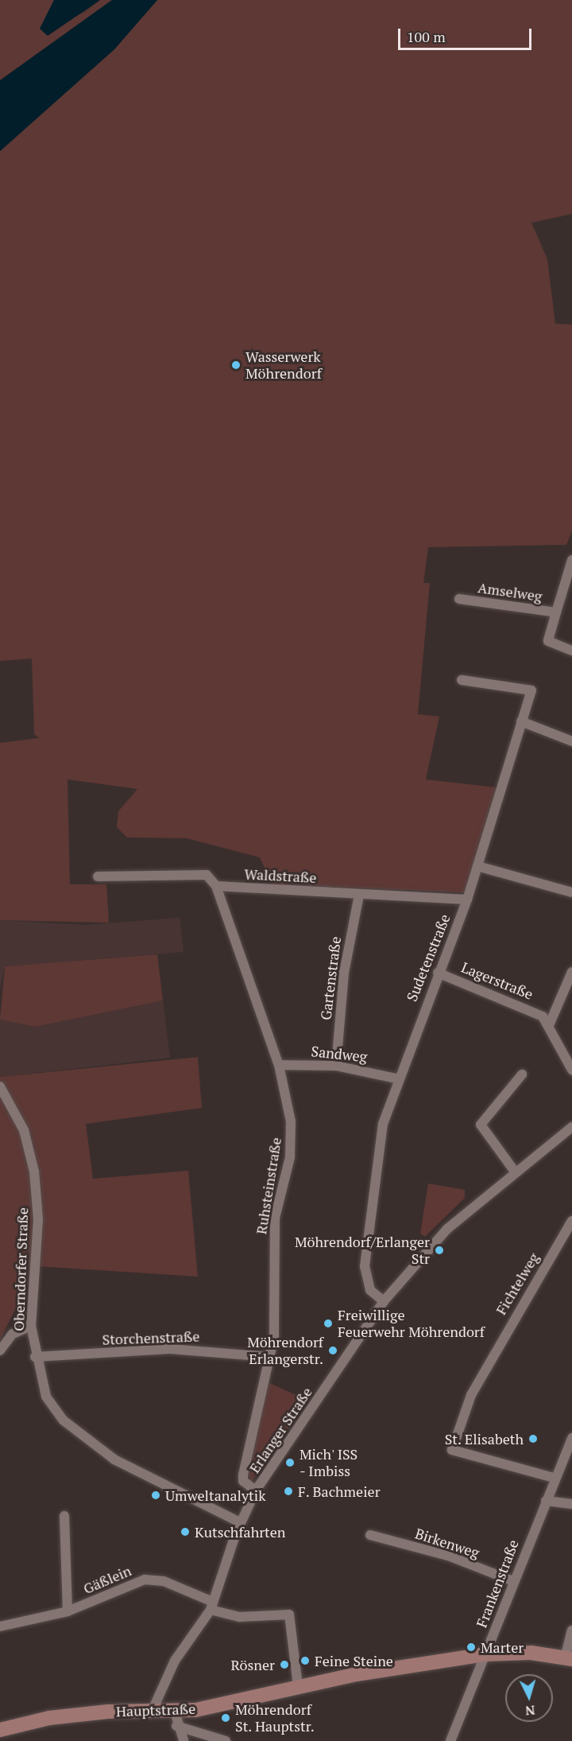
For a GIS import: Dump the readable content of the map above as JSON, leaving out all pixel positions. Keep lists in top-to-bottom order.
{
  "streets": {
    "street": [
      "Amselweg",
      "Waldstraße",
      "Sudetenstraße",
      "Gartenstraße",
      "Lagerstraße",
      "Sandweg",
      "Ruhsteinstraße",
      "Oberndorfer Straße",
      "Fichtelweg",
      "Storchenstraße",
      "Erlanger Straße",
      "Birkenweg",
      "Gäßlein",
      "Frankenstraße",
      "Hauptstraße"
    ]
  },
  "crossings": [
    ["Waldstraße", "Sudetenstraße"],
    ["Waldstraße", "Gartenstraße"],
    ["Waldstraße", "Ruhsteinstraße"],
    ["Sudetenstraße", "Lagerstraße"],
    ["Sudetenstraße", "Sandweg"],
    ["Sudetenstraße", "Erlanger Straße"],
    ["Gartenstraße", "Sandweg"],
    ["Sandweg", "Ruhsteinstraße"],
    ["Ruhsteinstraße", "Storchenstraße"],
    ["Ruhsteinstraße", "Erlanger Straße"],
    ["Oberndorfer Straße", "Storchenstraße"],
    ["Oberndorfer Straße", "Erlanger Straße"],
    ["Fichtelweg", "Frankenstraße"],
    ["Erlanger Straße", "Gäßlein"],
    ["Erlanger Straße", "Hauptstraße"],
    ["Birkenweg", "Frankenstraße"],
    ["Gäßlein", "Hauptstraße"],
    ["Frankenstraße", "Hauptstraße"]
  ],
  "places": [
    "Wasserwerk Möhrendorf",
    "Möhrendorf/Erlanger Str",
    "Freiwillige Feuerwehr Möhrendorf",
    "Möhrendorf Erlangerstr.",
    "St. Elisabeth",
    "Mich' ISS - Imbiss",
    "F. Bachmeier",
    "Umweltanalytik",
    "Kutschfahrten",
    "Marter",
    "Feine Steine",
    "Rösner",
    "Möhrendorf St. Hauptstr."
  ],
  "scale_bar": "100 m",
  "north": "bottom"
}
